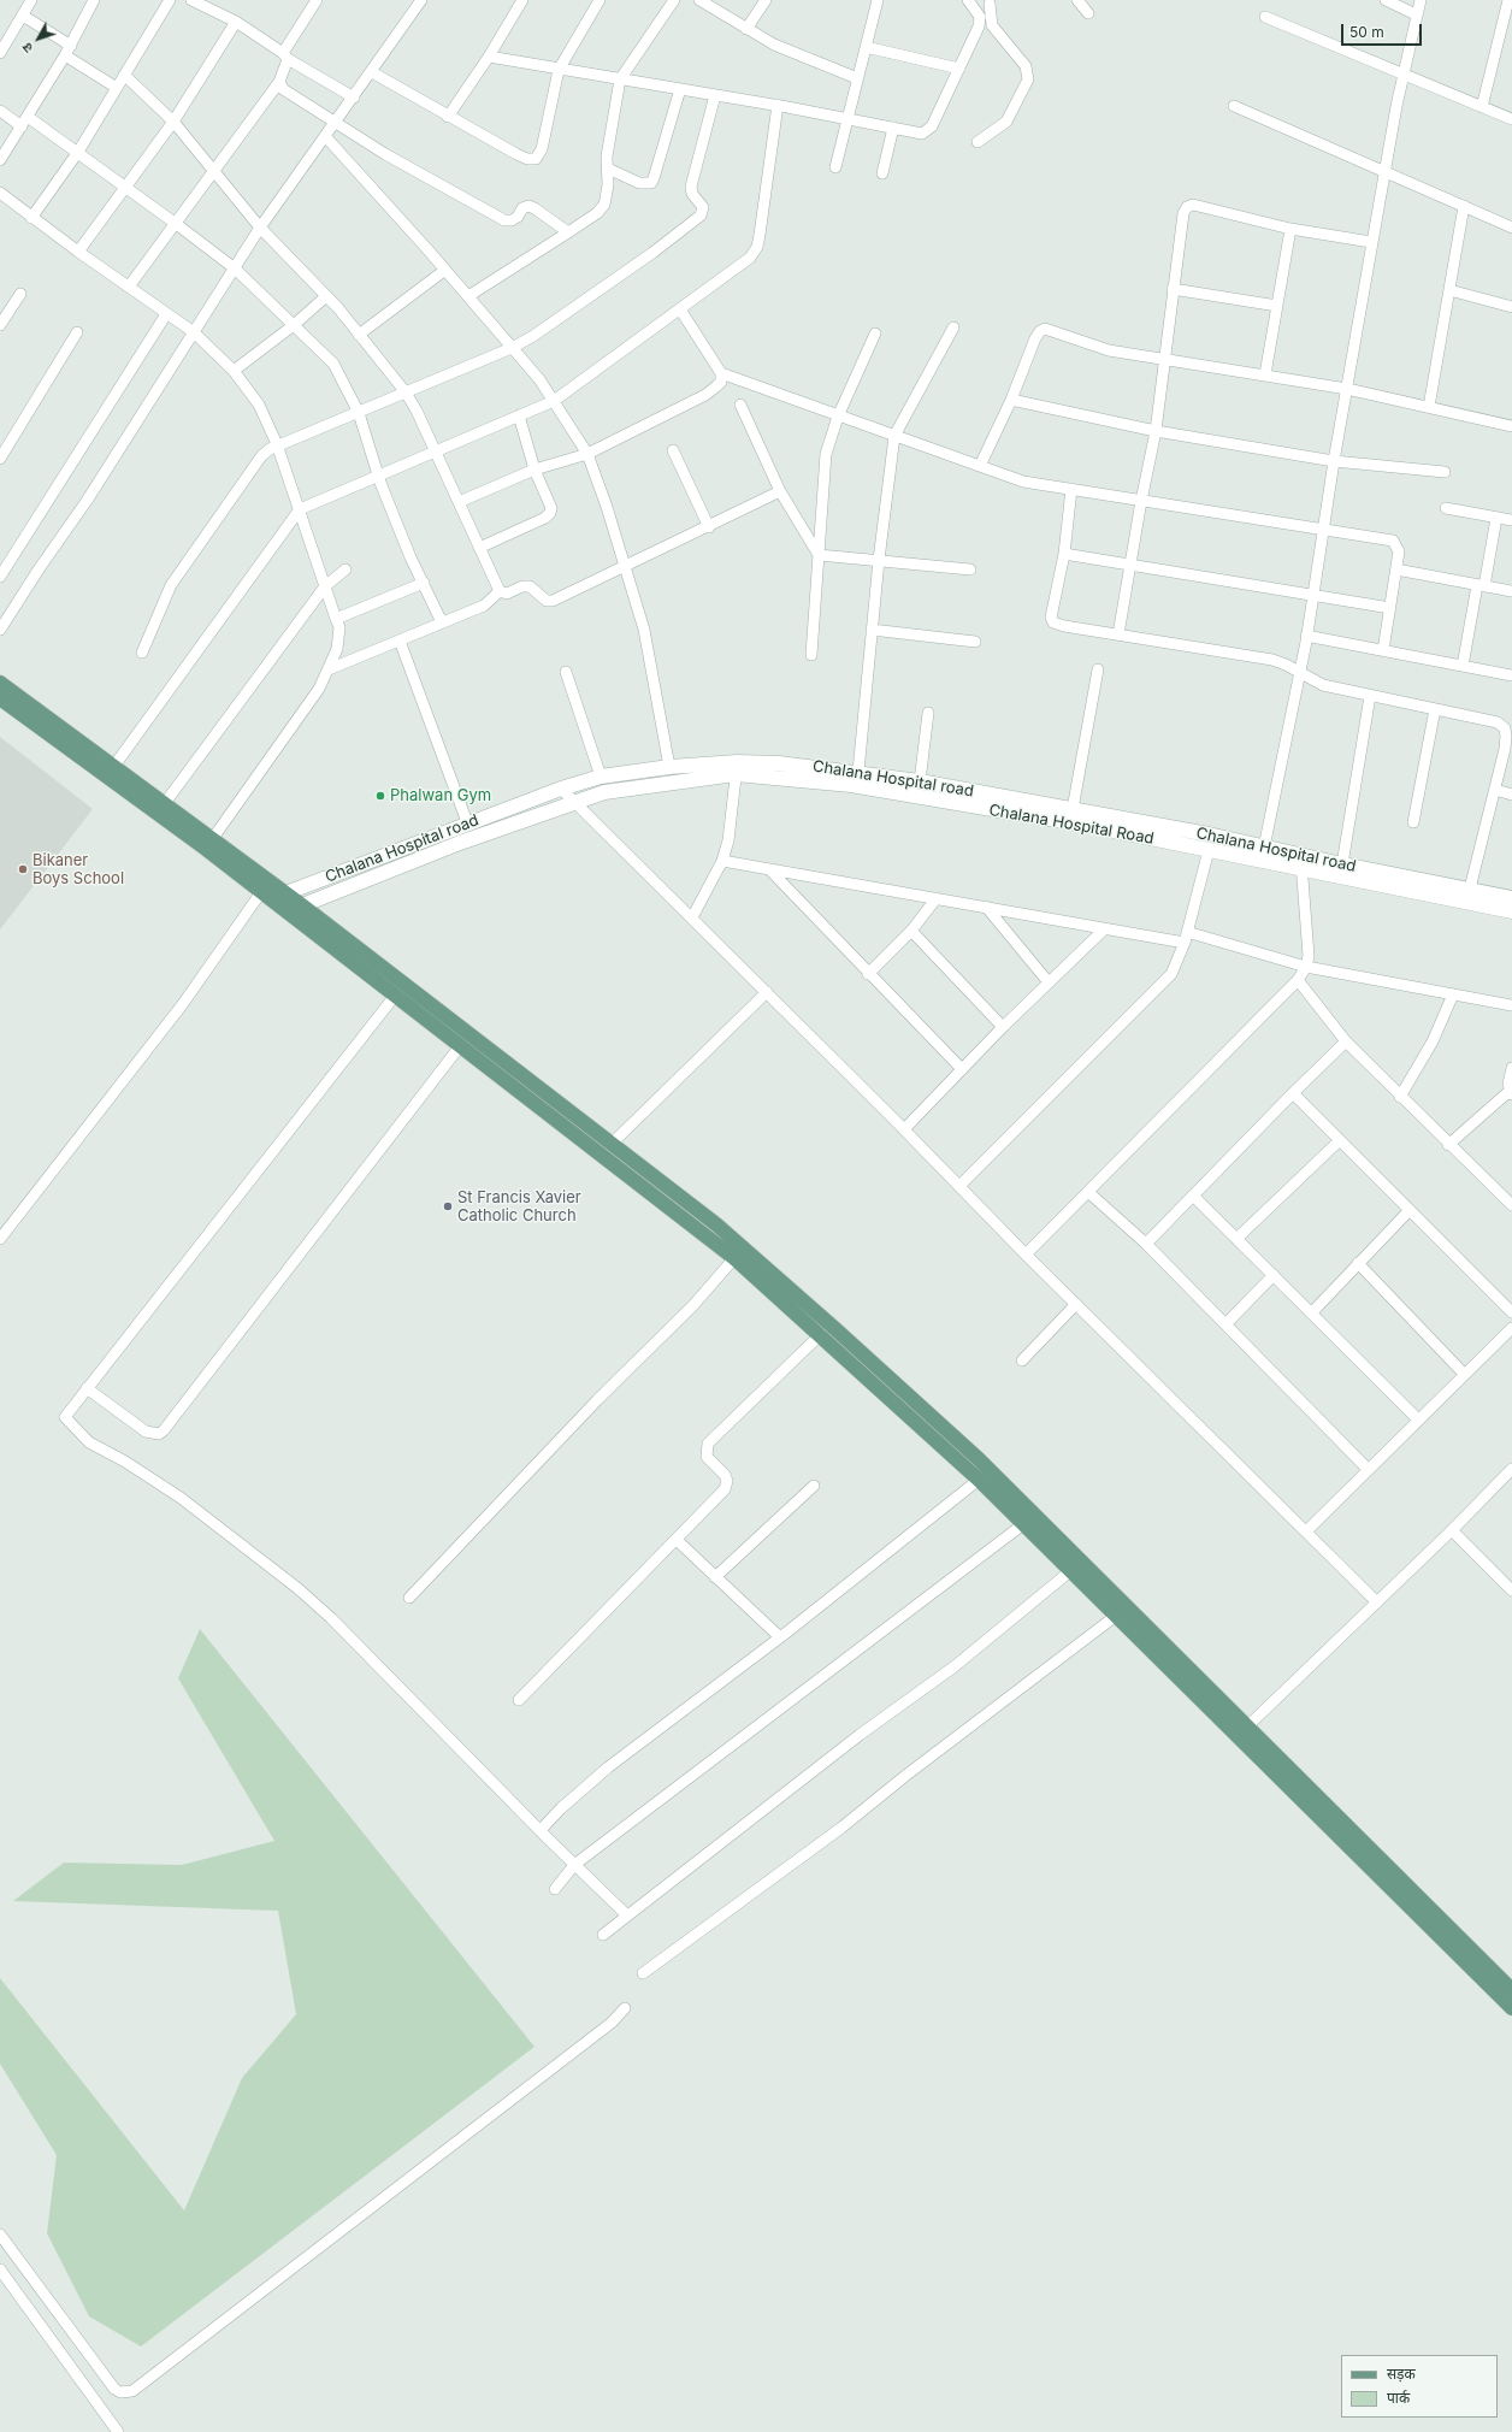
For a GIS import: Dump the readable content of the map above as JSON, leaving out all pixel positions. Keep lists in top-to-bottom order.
{
  "streets": {
    "street": ["Chalana Hospital road", "Chalana Hospital Road"]
  },
  "crossings": [
    ["Chalana Hospital road", "Chalana Hospital Road"]
  ],
  "places": ["Phalwan Gym", "Bikaner Boys School", "St Francis Xavier Catholic Church"],
  "legend": ["सड़क", "पार्क"],
  "scale_bar": "50 m",
  "north": "bottom left"
}
